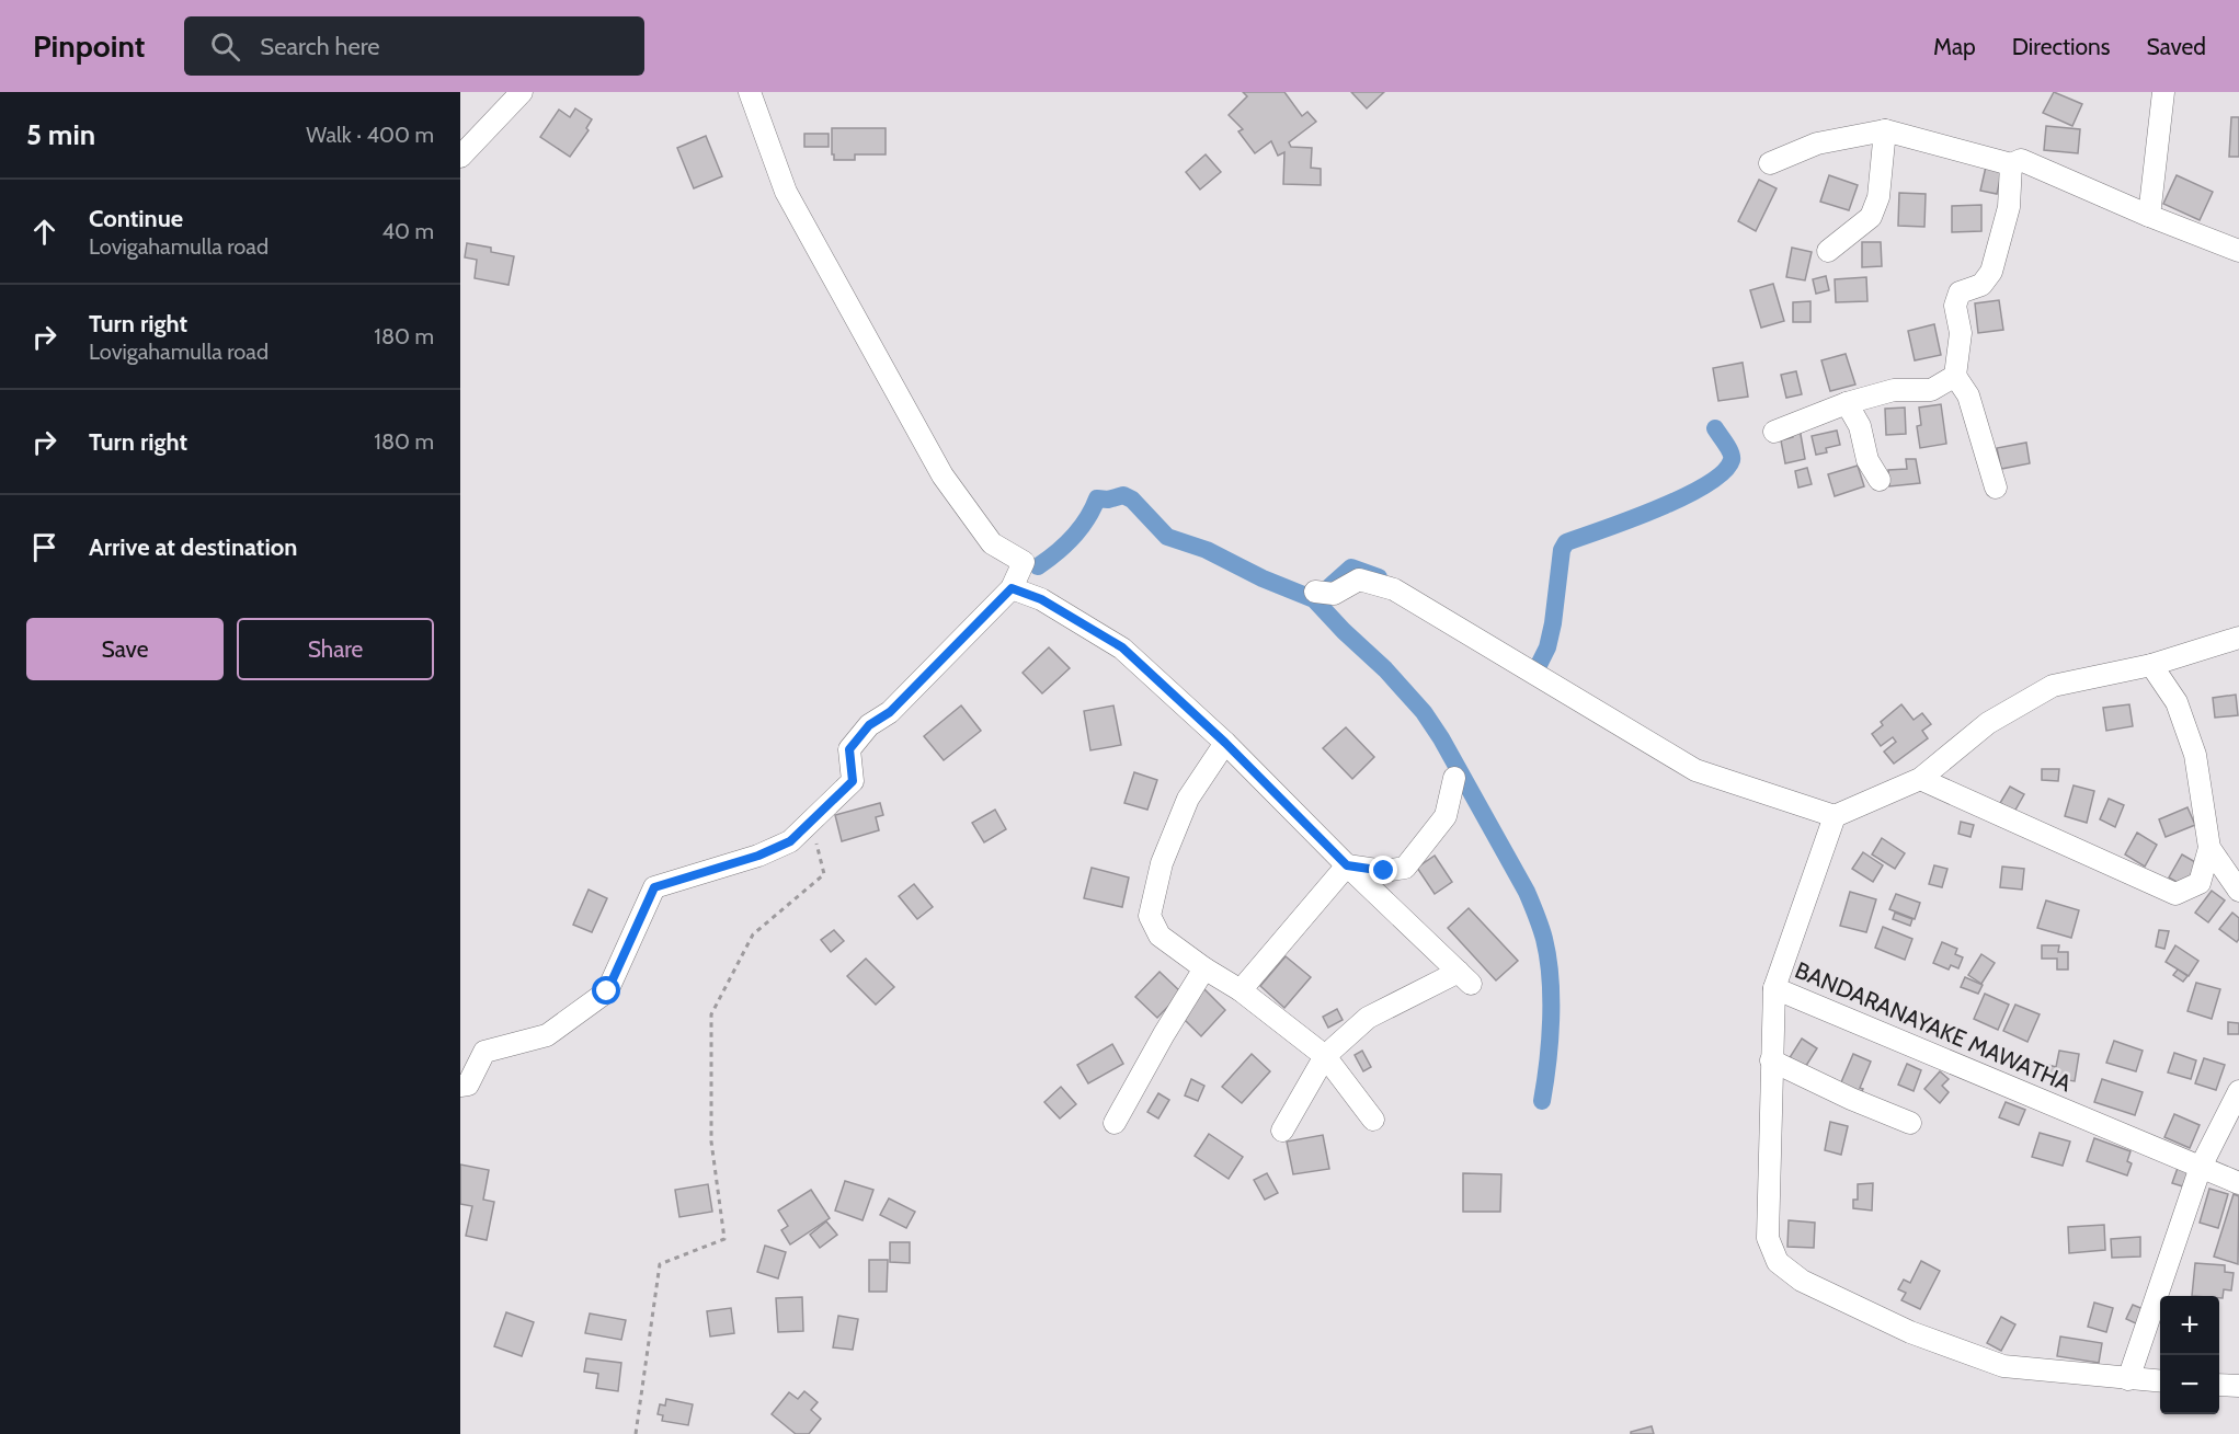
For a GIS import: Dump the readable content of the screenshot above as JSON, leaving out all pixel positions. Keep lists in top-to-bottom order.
{
  "streets": {
    "street": ["BANDARANAYAKE MAWATHA"]
  },
  "page": {
    "header": "Pinpoint",
    "search": "Search here",
    "nav": ["Map", "Directions", "Saved"],
    "heading": ["5 min", "Walk · 400 m"],
    "list": [
      ["Continue", "Lovigahamulla road", "40 m"],
      ["Turn right", "Lovigahamulla road", "180 m"],
      ["Turn right", "180 m"],
      "Arrive at destination"
    ],
    "buttons": ["Save", "Share"],
    "map_buttons": ["+", "−"]
  }
}
